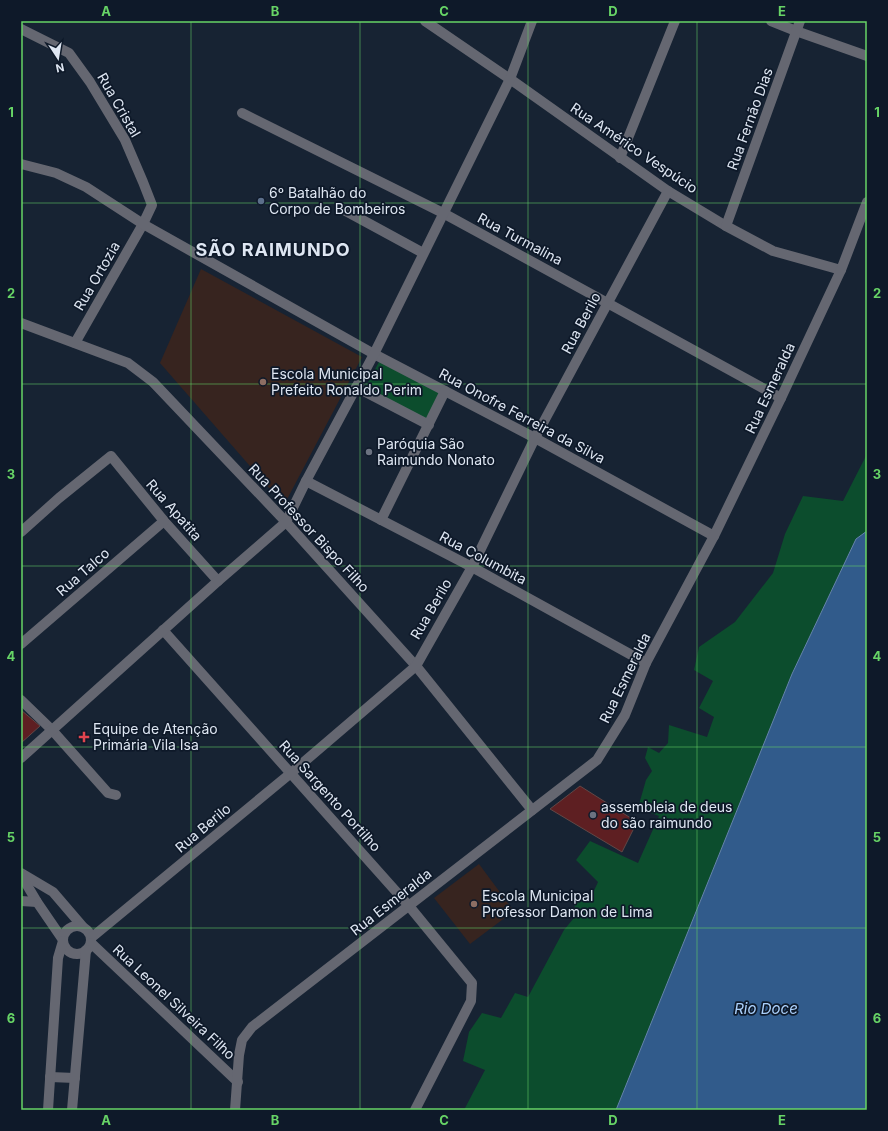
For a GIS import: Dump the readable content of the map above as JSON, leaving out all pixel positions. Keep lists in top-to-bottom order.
{
  "streets": {
    "street": [
      "Rua Cristal",
      "Rua Fernão Dias",
      "Rua Américo Vespúcio",
      "Rua Turmalina",
      "Rua Ortozia",
      "Rua Berilo",
      "Rua Esmeralda",
      "Rua Onofre Ferreira da Silva",
      "Rua Apatita",
      "Rua Professor Bispo Filho",
      "Rua Columbita",
      "Rua Talco",
      "Rua Sargento Portilho",
      "Rua Leonel Silveira Filho"
    ]
  },
  "crossings": [
    ["Rua Cristal", "Rua Ortozia"],
    ["Rua Cristal", "Rua Onofre Ferreira da Silva"],
    ["Rua Fernão Dias", "Rua Américo Vespúcio"],
    ["Rua Américo Vespúcio", "Rua Berilo"],
    ["Rua Américo Vespúcio", "Rua Esmeralda"],
    ["Rua Turmalina", "Rua Berilo"],
    ["Rua Turmalina", "Rua Esmeralda"],
    ["Rua Ortozia", "Rua Onofre Ferreira da Silva"],
    ["Rua Ortozia", "Rua Professor Bispo Filho"],
    ["Rua Berilo", "Rua Onofre Ferreira da Silva"],
    ["Rua Berilo", "Rua Professor Bispo Filho"],
    ["Rua Berilo", "Rua Columbita"],
    ["Rua Berilo", "Rua Sargento Portilho"],
    ["Rua Berilo", "Rua Leonel Silveira Filho"],
    ["Rua Esmeralda", "Rua Onofre Ferreira da Silva"],
    ["Rua Esmeralda", "Rua Professor Bispo Filho"],
    ["Rua Esmeralda", "Rua Columbita"],
    ["Rua Esmeralda", "Rua Sargento Portilho"],
    ["Rua Esmeralda", "Rua Leonel Silveira Filho"],
    ["Rua Apatita", "Rua Talco"]
  ],
  "districts": ["SÃO RAIMUNDO"],
  "water": ["Rio Doce"],
  "places": {
    "other": [
      "6º Batalhão do Corpo de Bombeiros",
      "Escola Municipal Prefeito Ronaldo Perim",
      "Paróquia São Raimundo Nonato",
      "assembleia de deus do são raimundo",
      "Escola Municipal Professor Damon de Lima"
    ],
    "health": ["Equipe de Atenção Primária Vila Isa"]
  },
  "north": "bottom",
  "grid": {
    "columns": [
      "A",
      "B",
      "C",
      "D",
      "E"
    ],
    "rows": [
      "1",
      "2",
      "3",
      "4",
      "5",
      "6"
    ]
  }
}
